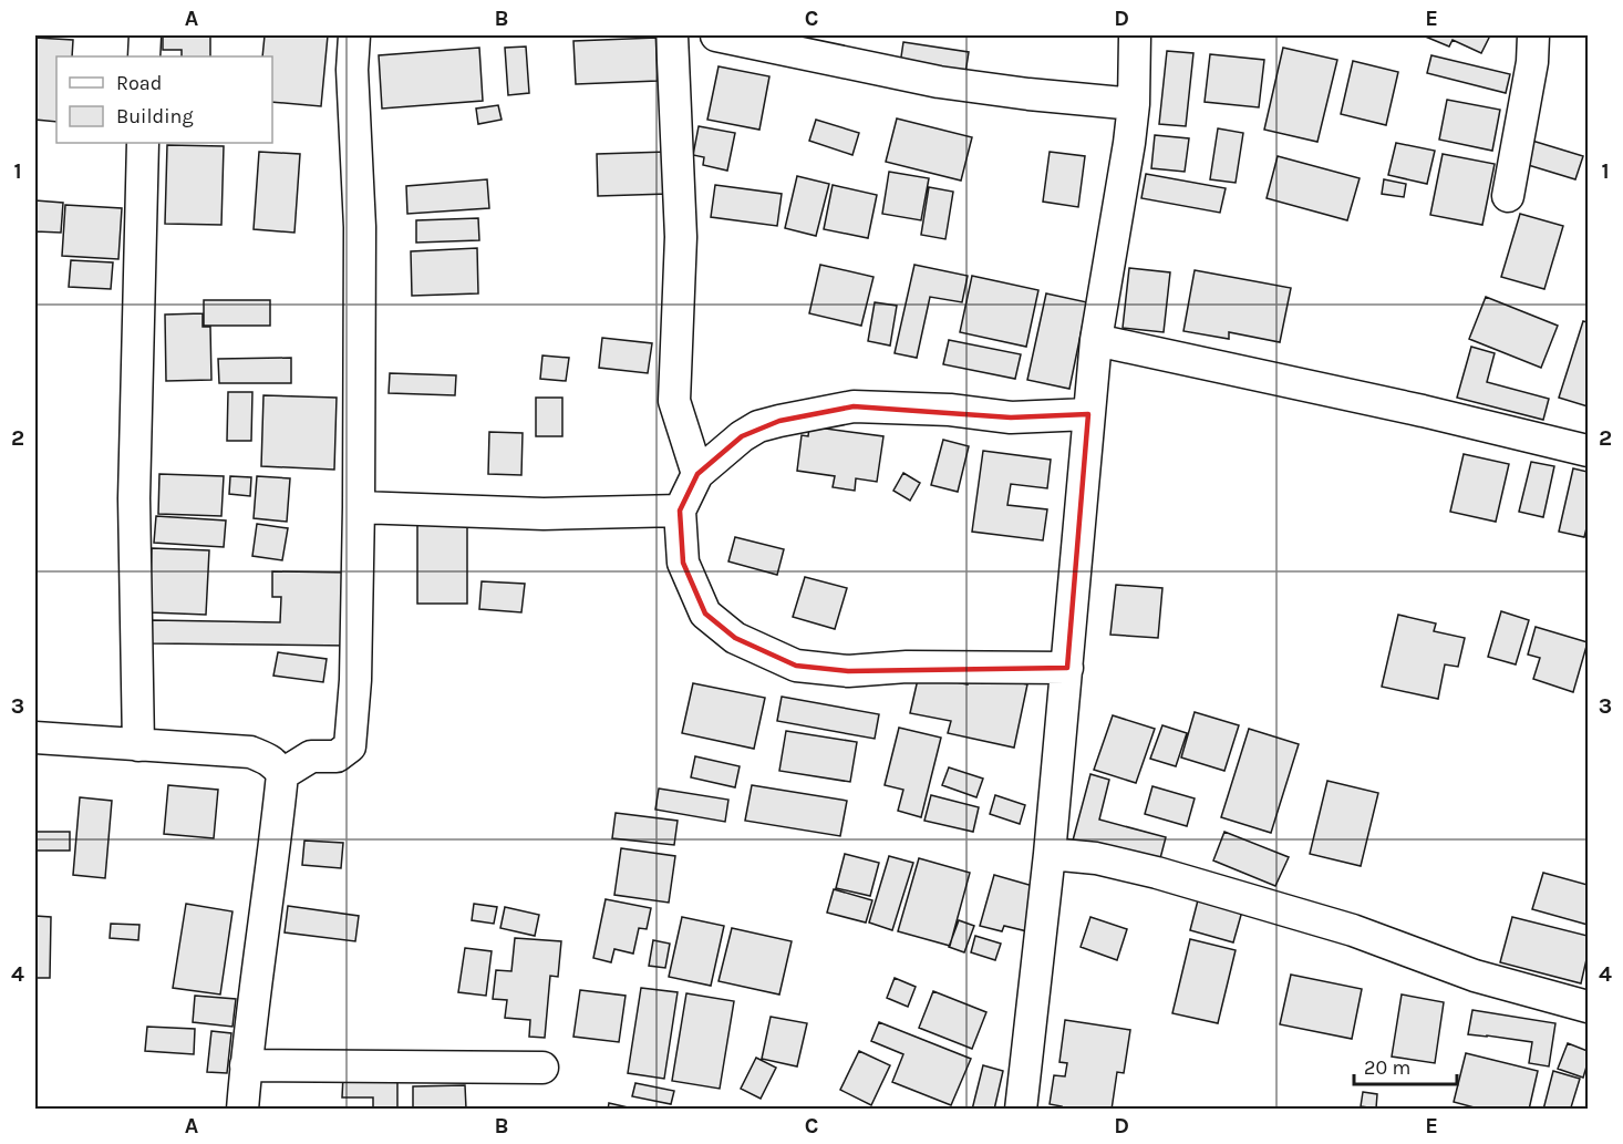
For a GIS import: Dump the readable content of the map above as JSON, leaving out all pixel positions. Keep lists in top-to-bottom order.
{
  "legend": ["Road", "Building"],
  "scale_bar": "20 m",
  "grid": {
    "columns": [
      "A",
      "B",
      "C",
      "D",
      "E"
    ],
    "rows": [
      "1",
      "2",
      "3",
      "4"
    ]
  }
}
